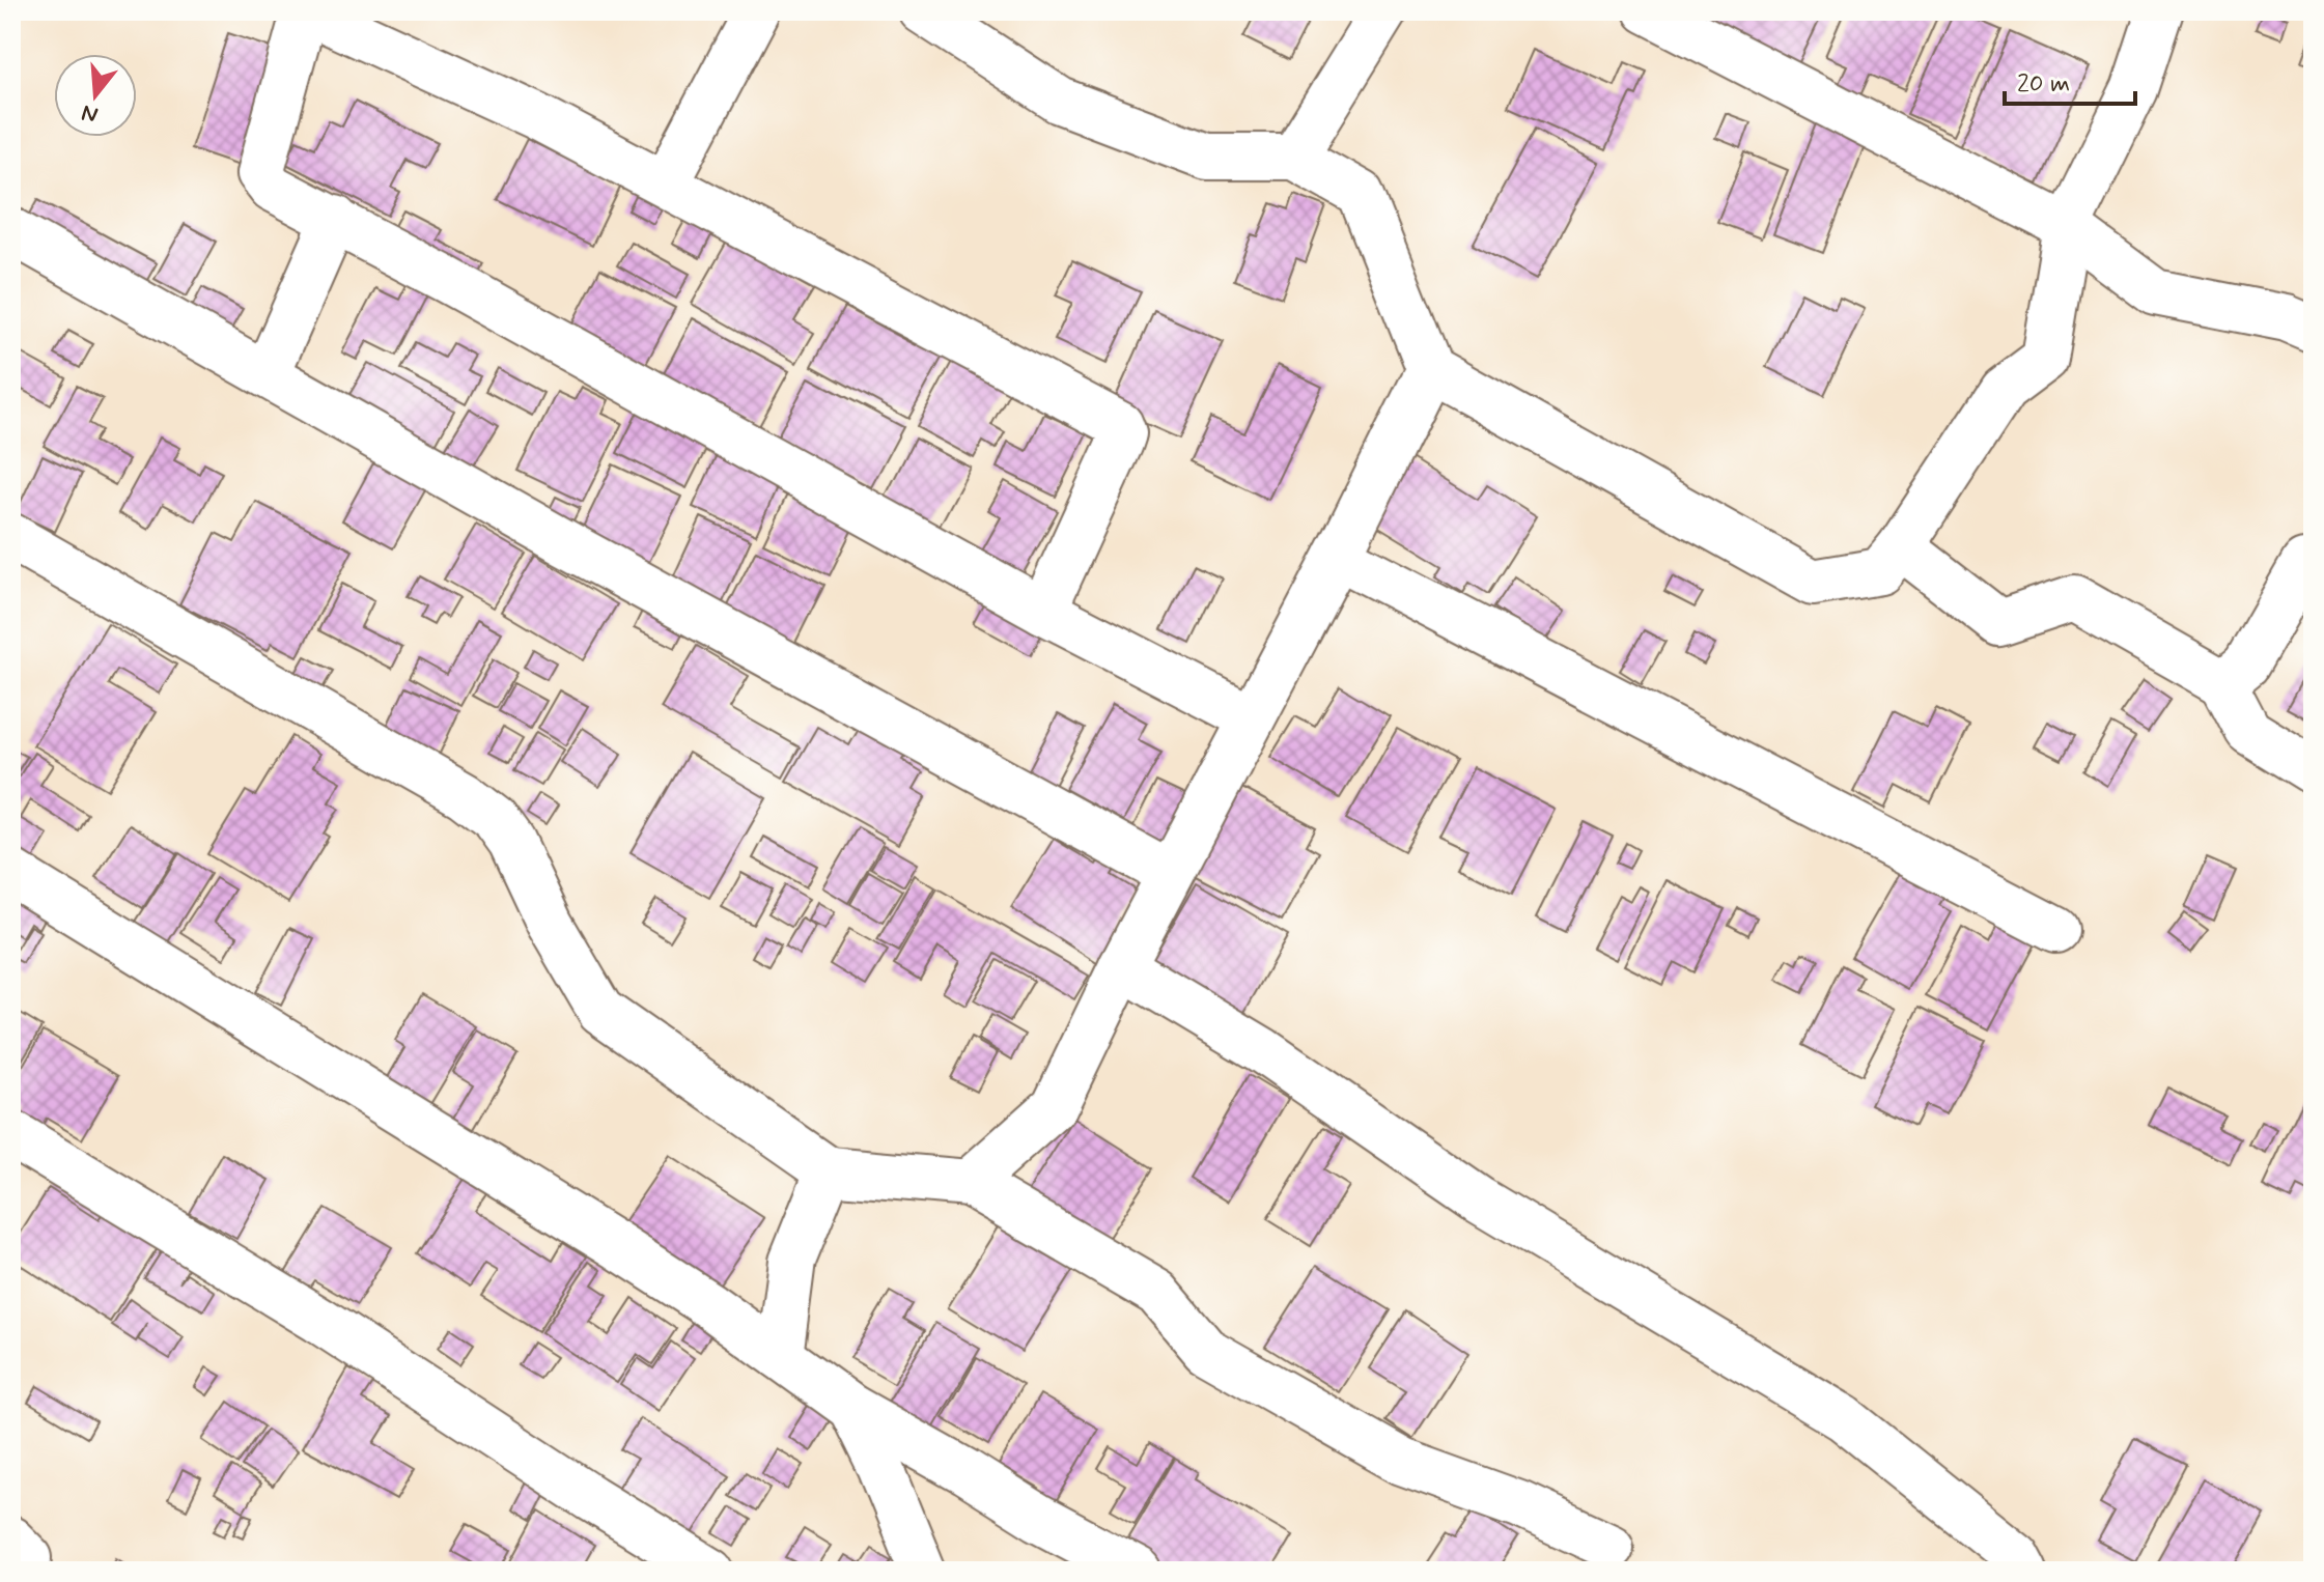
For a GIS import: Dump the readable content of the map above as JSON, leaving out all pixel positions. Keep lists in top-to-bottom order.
{
  "scale_bar": "20 m",
  "north": "bottom"
}
